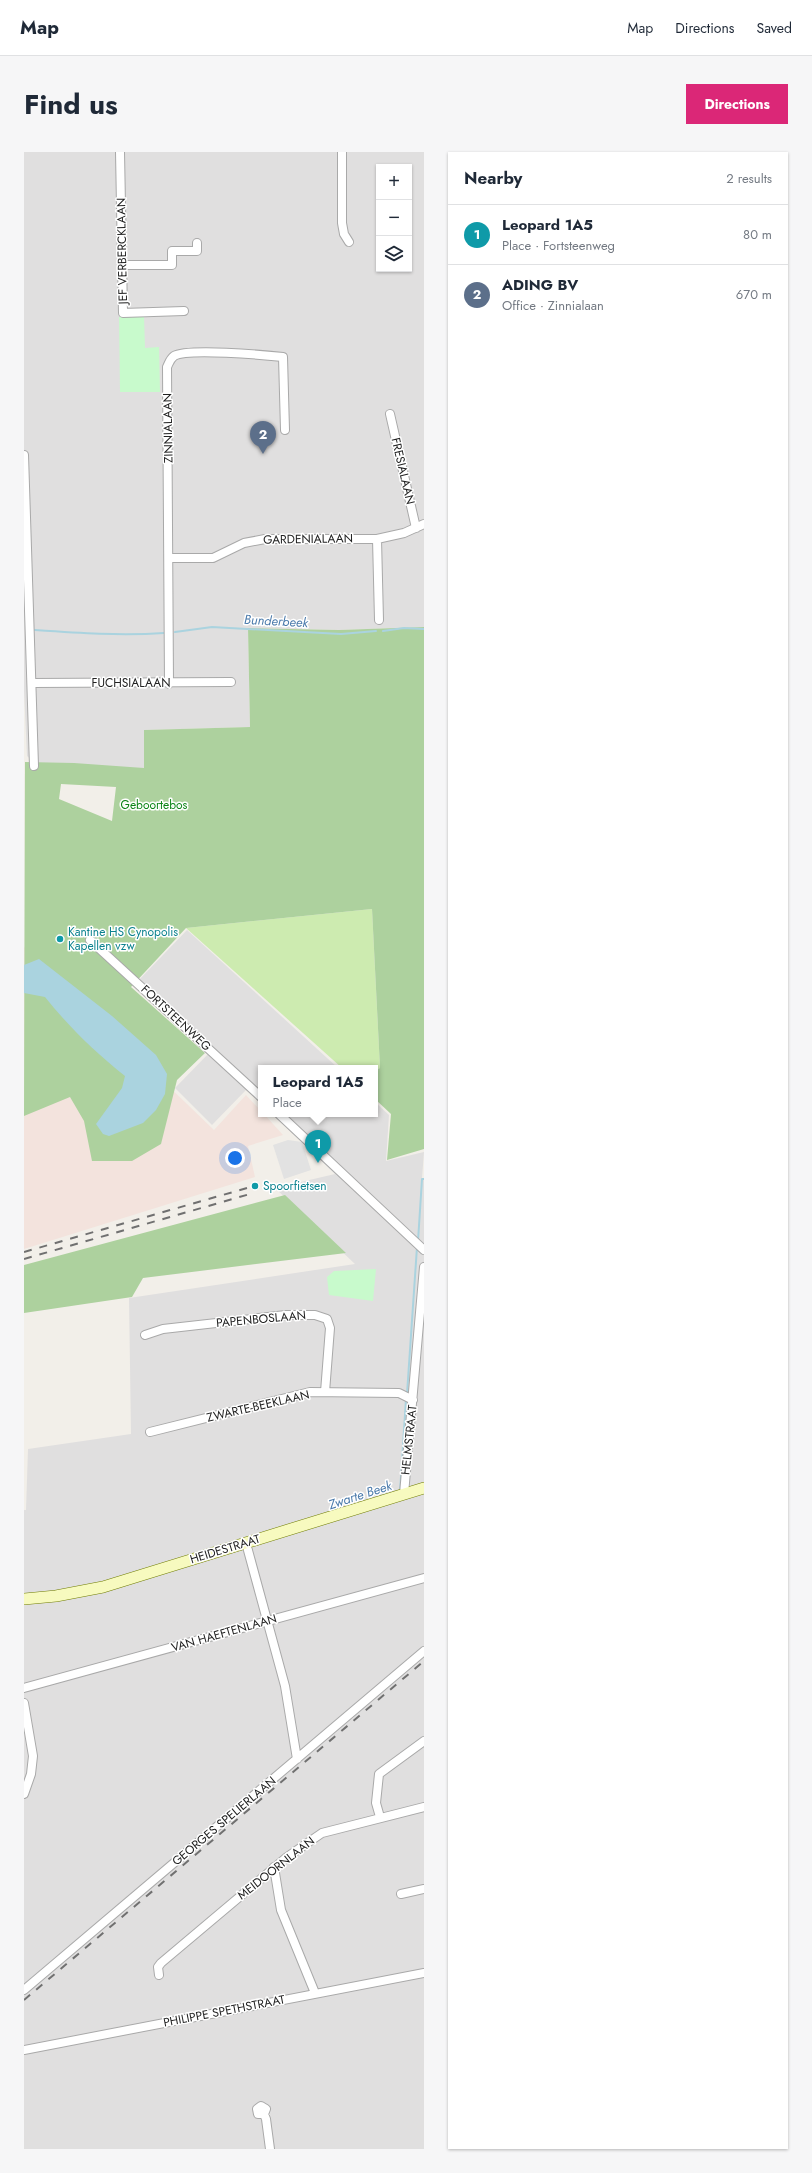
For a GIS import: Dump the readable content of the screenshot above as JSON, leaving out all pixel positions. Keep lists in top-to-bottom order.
{
  "streets": {
    "street": [
      "JEF VERBERCKLAAN",
      "ZINNIALAAN",
      "FRESIALAAN",
      "GARDENIALAAN",
      "FUCHSIALAAN",
      "FORTSTEENWEG",
      "PAPENBOSLAAN",
      "ZWARTE-BEEKLAAN",
      "HELMSTRAAT",
      "HEIDESTRAAT",
      "VAN HAEFTENLAAN",
      "GEORGES SPELIERLAAN",
      "MEIDOORNLAAN",
      "PHILIPPE SPETHSTRAAT"
    ]
  },
  "crossings": [
    ["ZINNIALAAN", "GARDENIALAAN"],
    ["ZINNIALAAN", "FUCHSIALAAN"],
    ["FRESIALAAN", "GARDENIALAAN"],
    ["PAPENBOSLAAN", "ZWARTE-BEEKLAAN"],
    ["ZWARTE-BEEKLAAN", "HELMSTRAAT"],
    ["HELMSTRAAT", "HEIDESTRAAT"]
  ],
  "water": ["Bunderbeek", "Zwarte Beek"],
  "parks": ["Geboortebos"],
  "places": ["Kantine HS Cynopolis Kapellen vzw", "Spoorfietsen"],
  "page": {
    "header": "Map",
    "nav": ["Map", "Directions", "Saved"],
    "title": "Find us",
    "buttons": "Directions",
    "heading": ["Nearby", "2 results"],
    "map_buttons": ["+", "−"],
    "list": [
      {
        "mark": "1",
        "name": "Leopard 1A5",
        "note": "Place · Fortsteenweg",
        "value": "80 m"
      },
      {
        "mark": "2",
        "name": "ADING BV",
        "note": "Office · Zinnialaan",
        "value": "670 m"
      }
    ],
    "pins": ["2", "1"],
    "popup": ["Leopard 1A5", "Place"]
  }
}
